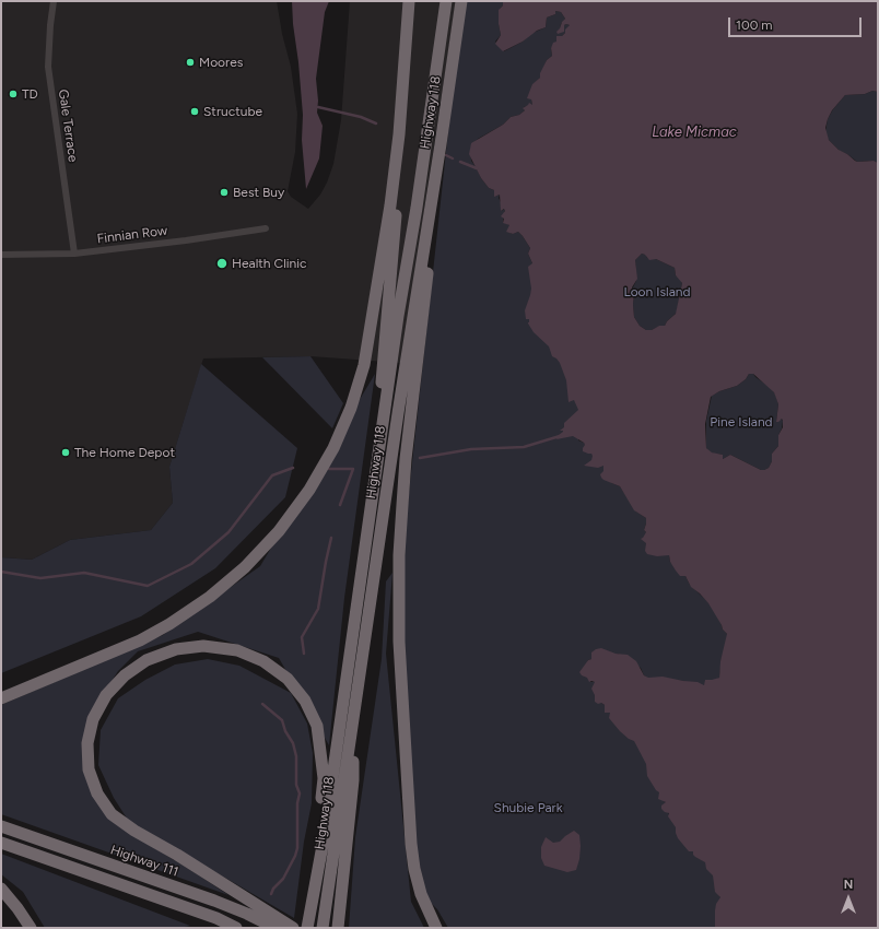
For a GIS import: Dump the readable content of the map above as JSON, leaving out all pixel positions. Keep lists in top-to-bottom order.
{
  "streets": {
    "highway": ["Highway 118", "Highway 111"],
    "street": ["Gale Terrace", "Finnian Row"]
  },
  "crossings": [
    ["Gale Terrace", "Finnian Row"]
  ],
  "water": ["Lake Micmac"],
  "parks": ["Loon Island", "Pine Island", "Shubie Park"],
  "places": [
    "Moores",
    "TD",
    "Structube",
    "Best Buy",
    "Health Clinic",
    "The Home Depot"
  ],
  "scale_bar": "100 m",
  "north": "top"
}
